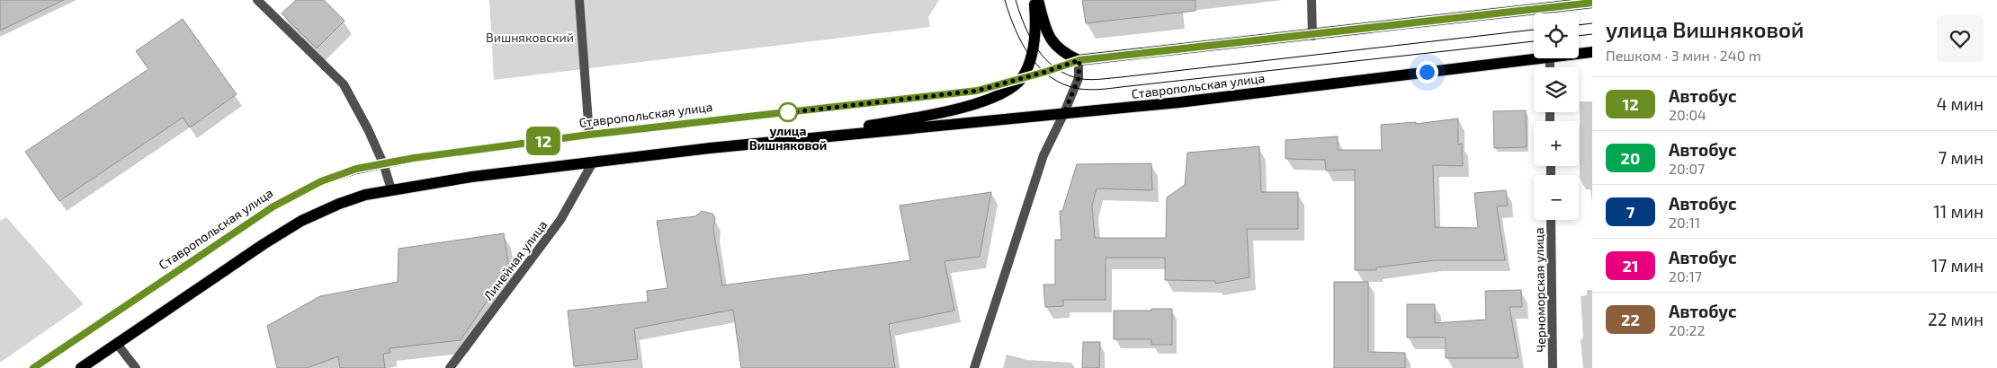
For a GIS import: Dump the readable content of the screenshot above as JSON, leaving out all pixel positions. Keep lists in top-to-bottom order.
{
  "streets": {
    "main road": ["Ставропольская улица"],
    "street": ["Линейная улица", "Черноморская улица"]
  },
  "crossings": [
    ["Ставропольская улица", "Линейная улица"]
  ],
  "parks": ["Вишняковский"],
  "places": ["улица Вишняковой"],
  "lines": ["bus line 12"],
  "page": {
    "on_map": "12",
    "heading": ["улица Вишняковой", "Пешком · 3 мин · 240 m"],
    "map_buttons": ["+", "−"],
    "list": [
      {
        "mark": "12",
        "name": "Автобус",
        "note": "20:04",
        "value": "4 мин"
      },
      {
        "mark": "20",
        "name": "Автобус",
        "note": "20:07",
        "value": "7 мин"
      },
      {
        "mark": "7",
        "name": "Автобус",
        "note": "20:11",
        "value": "11 мин"
      },
      {
        "mark": "21",
        "name": "Автобус",
        "note": "20:17",
        "value": "17 мин"
      },
      {
        "mark": "22",
        "name": "Автобус",
        "note": "20:22",
        "value": "22 мин"
      }
    ]
  }
}
